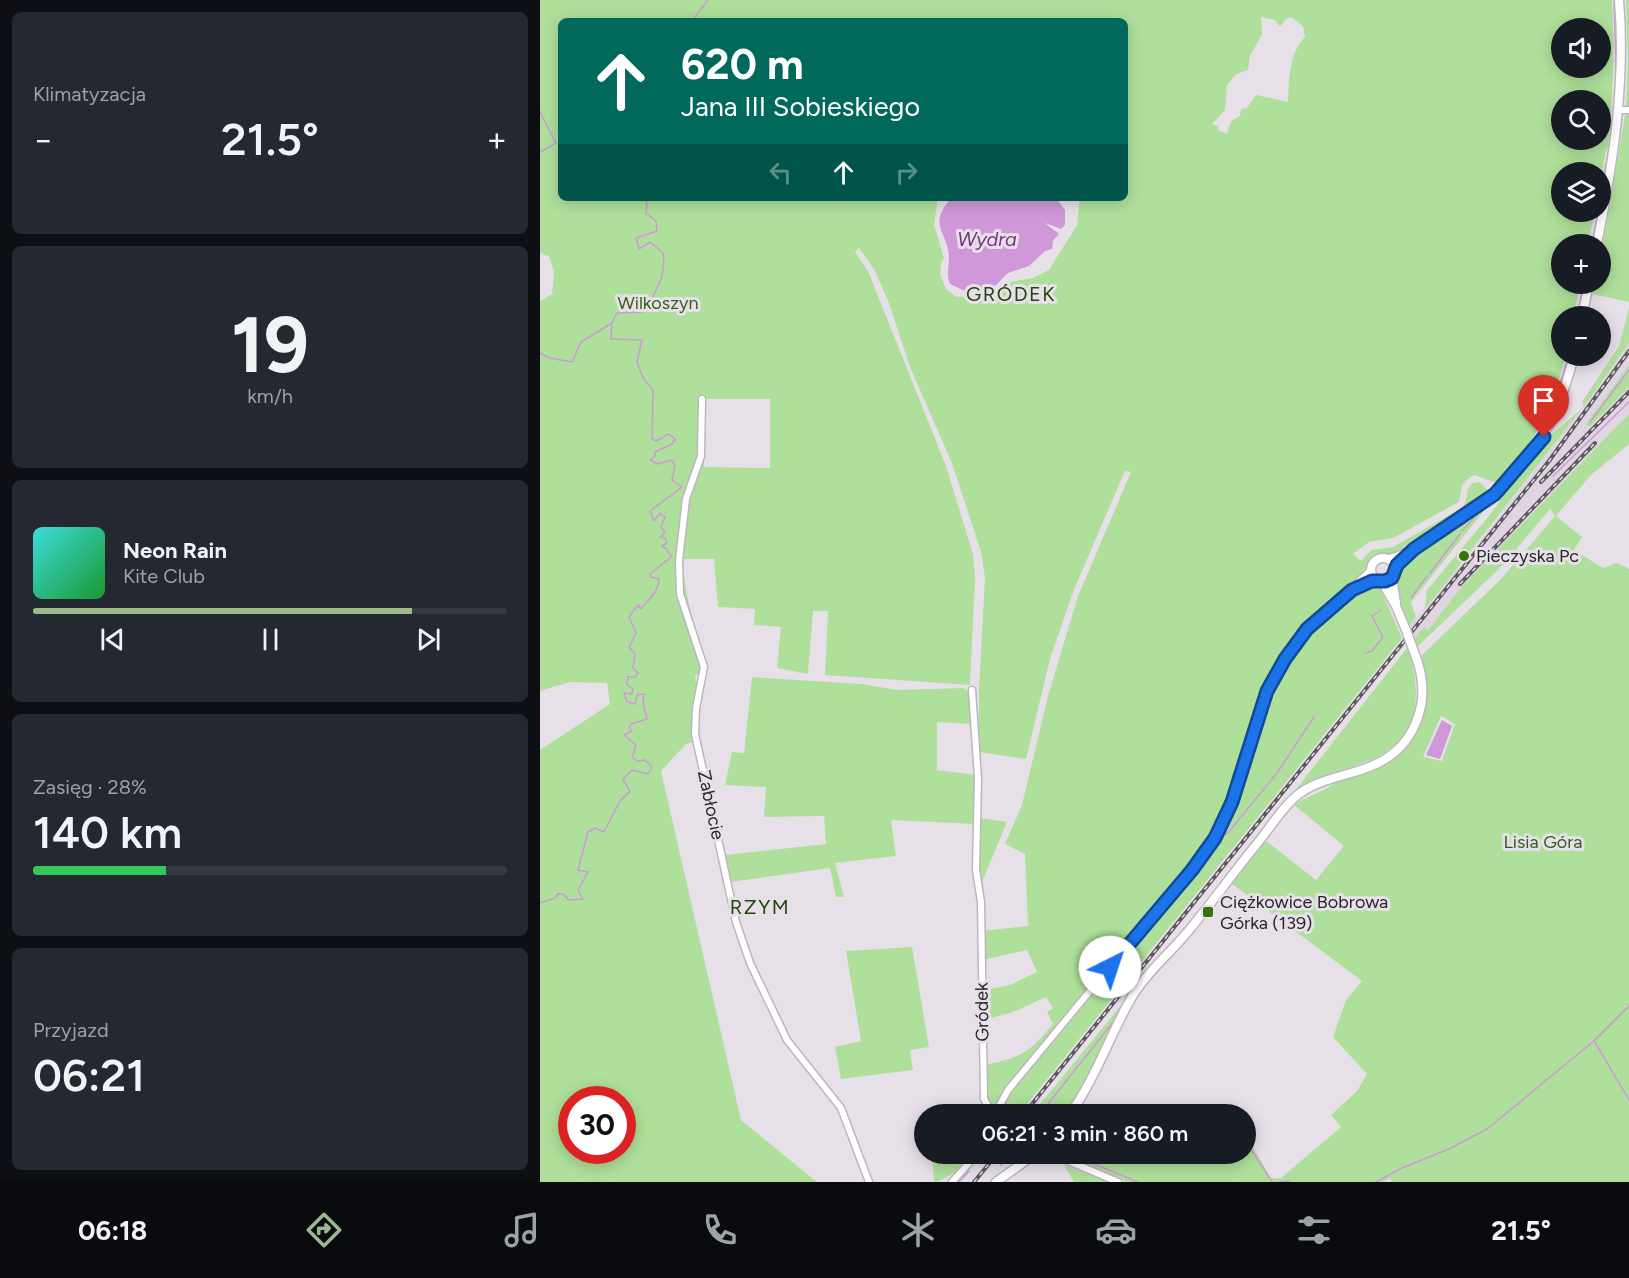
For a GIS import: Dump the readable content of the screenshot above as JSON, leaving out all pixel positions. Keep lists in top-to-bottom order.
{
  "streets": {
    "street": ["Zabłocie", "Gródek"]
  },
  "districts": ["GRÓDEK", "RZYM"],
  "water": ["Wydra"],
  "parks": ["Wilkoszyn", "Lisia Góra"],
  "places": {
    "other": ["Pieczyska Pc"],
    "transit": ["Ciężkowice Bobrowa Górka (139)"]
  },
  "page": {
    "tile": [
      "Klimatyzacja",
      ["19", "km/h"],
      ["Zasięg · 28%", "140 km"],
      ["Przyjazd", "06:21"]
    ],
    "map_buttons": ["+", "−"],
    "turn": ["620 m", "Jana III Sobieskiego"],
    "heat": ["−", "21.5°", "+"],
    "song": ["Neon Rain", "Kite Club"],
    "limit": "30",
    "trip": "06:21 · 3 min · 860 m",
    "tabs": ["06:18", "21.5°"]
  }
}
